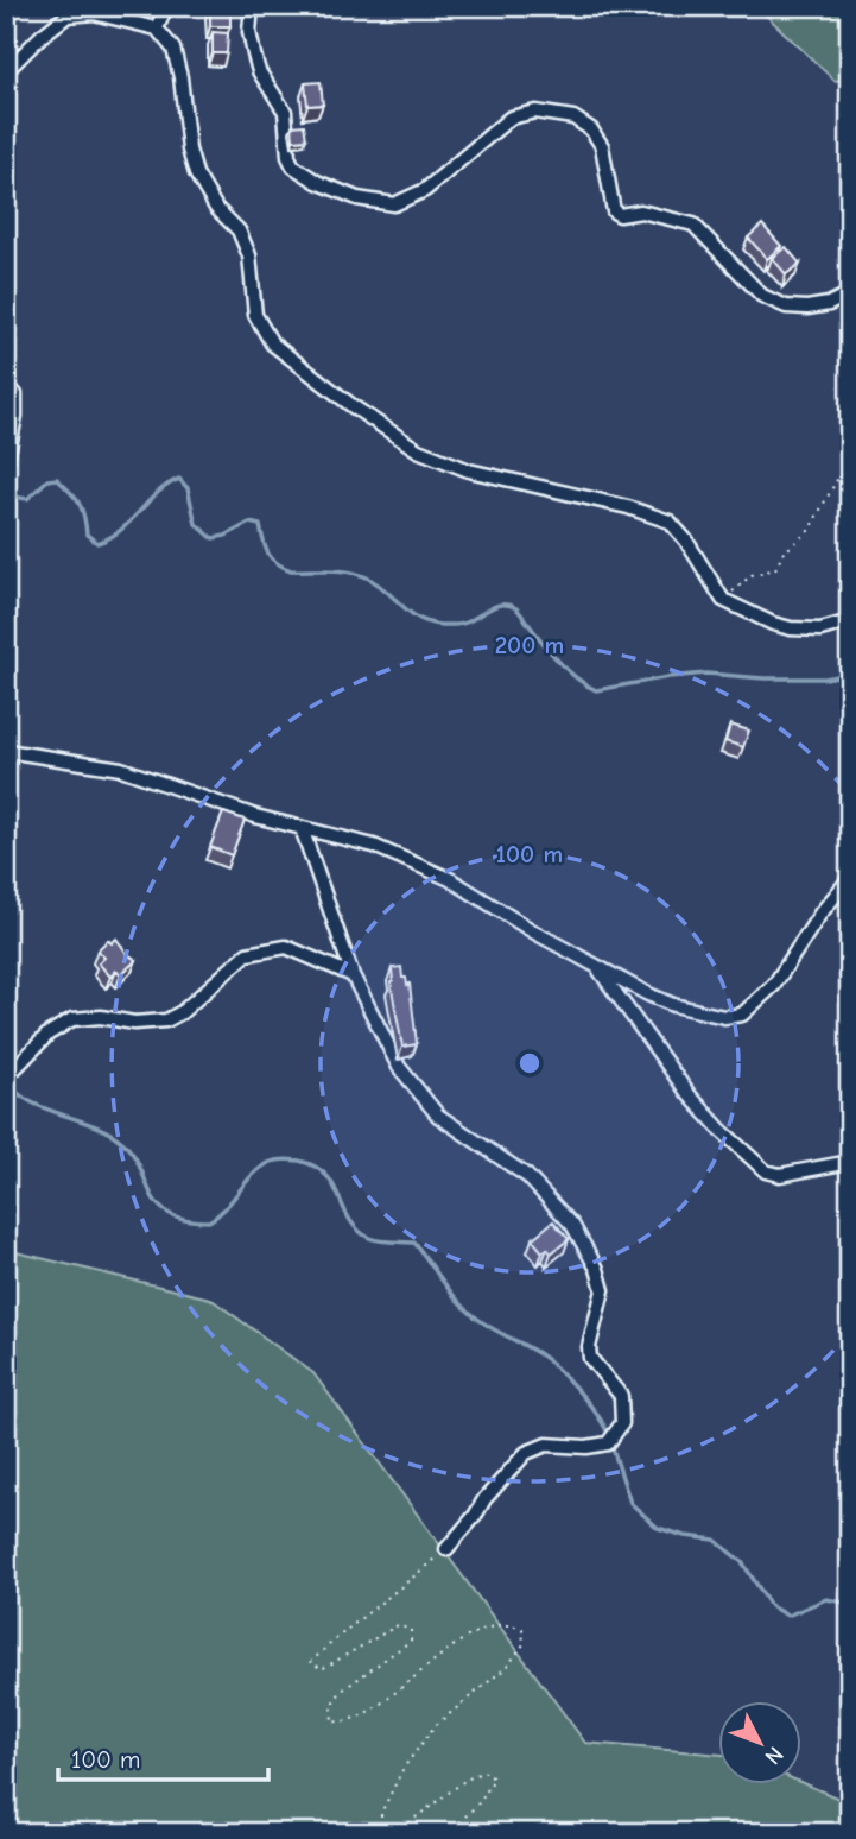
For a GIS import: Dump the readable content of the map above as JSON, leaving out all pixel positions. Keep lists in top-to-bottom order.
{
  "scale_bar": "100 m",
  "north": "bottom right",
  "rings": ["200 m", "100 m"]
}
